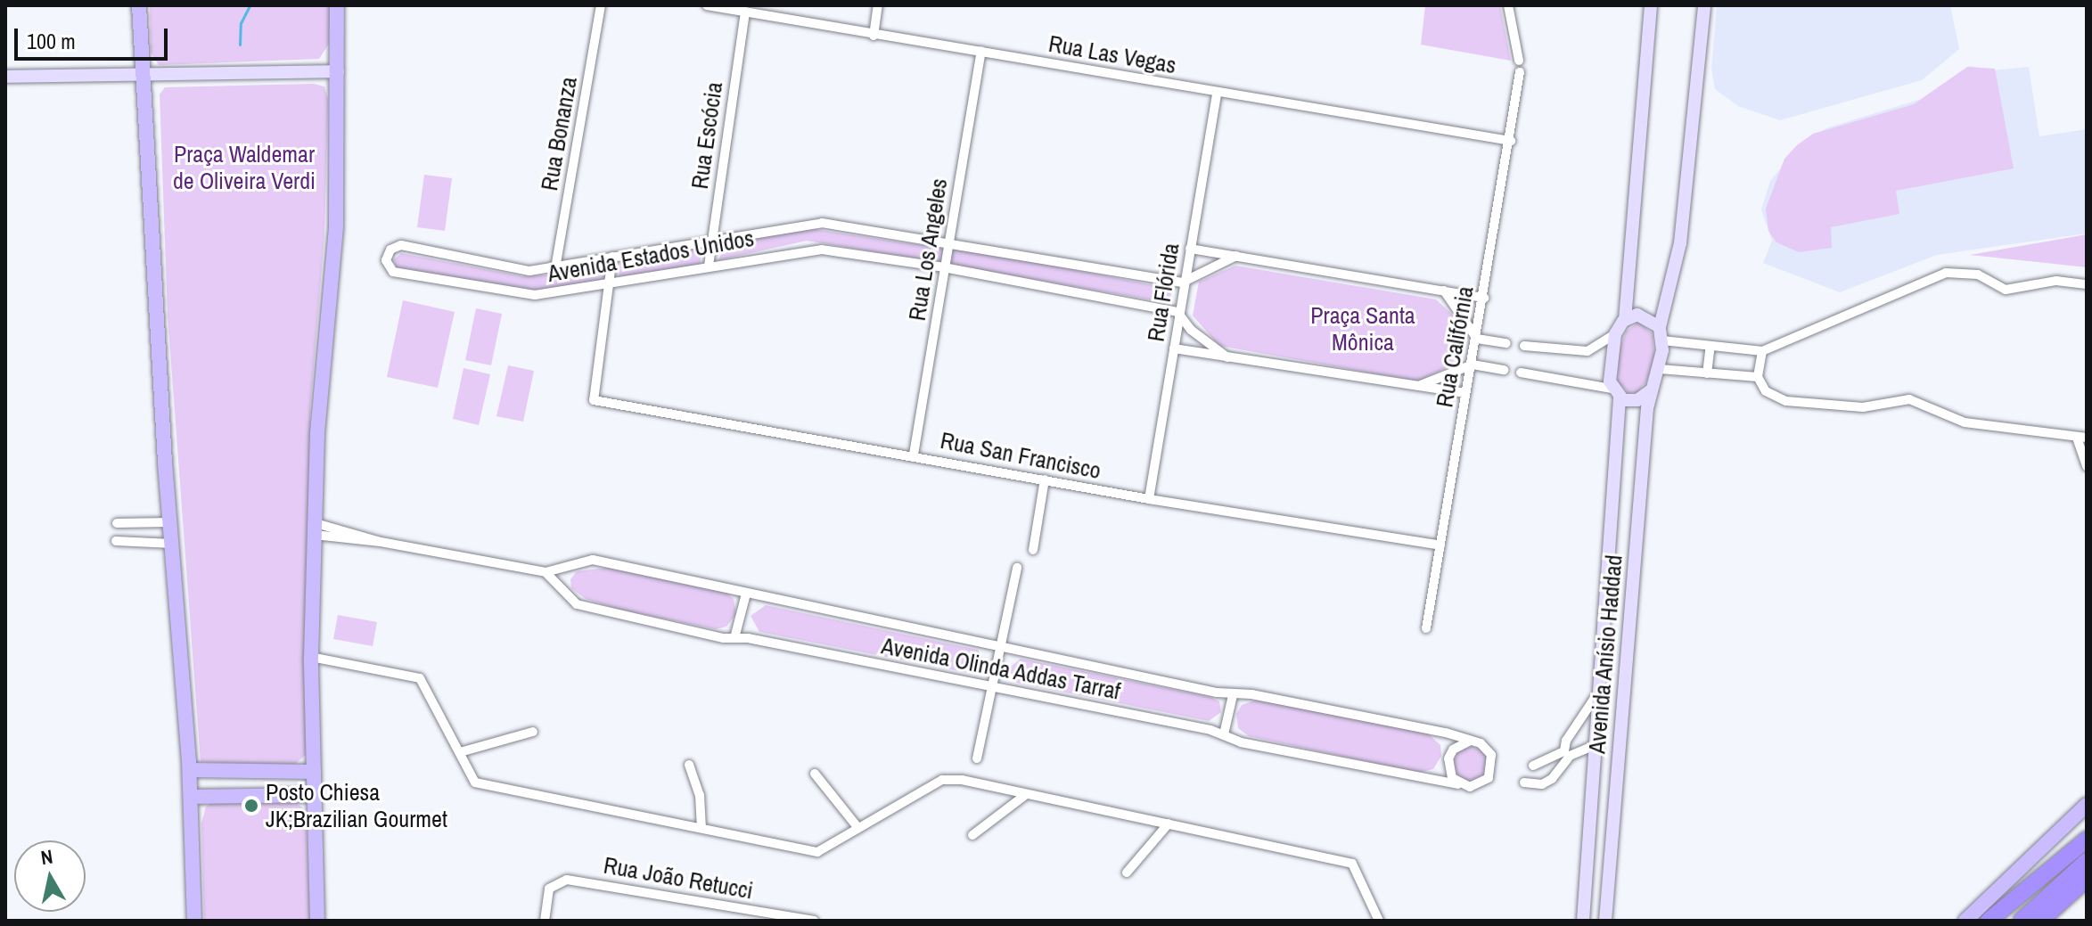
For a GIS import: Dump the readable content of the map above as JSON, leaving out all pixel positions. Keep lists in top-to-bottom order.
{
  "streets": {
    "main road": ["Avenida Anísio Haddad"],
    "street": [
      "Rua Las Vegas",
      "Rua Bonanza",
      "Rua Escócia",
      "Rua Los Angeles",
      "Avenida Estados Unidos",
      "Rua Flórida",
      "Rua Califórnia",
      "Rua San Francisco",
      "Avenida Olinda Addas Tarraf",
      "Rua João Retucci"
    ]
  },
  "crossings": [
    ["Rua Las Vegas", "Rua Escócia"],
    ["Rua Las Vegas", "Rua Los Angeles"],
    ["Rua Las Vegas", "Rua Flórida"],
    ["Rua Las Vegas", "Rua Califórnia"],
    ["Rua Bonanza", "Avenida Estados Unidos"],
    ["Rua Escócia", "Avenida Estados Unidos"],
    ["Rua Los Angeles", "Avenida Estados Unidos"],
    ["Rua Los Angeles", "Rua San Francisco"],
    ["Avenida Estados Unidos", "Rua Flórida"],
    ["Avenida Estados Unidos", "Rua San Francisco"],
    ["Rua Flórida", "Rua San Francisco"],
    ["Rua Califórnia", "Rua San Francisco"]
  ],
  "parks": ["Praça Waldemar de Oliveira Verdi", "Praça Santa Mônica"],
  "places": ["Posto Chiesa JK;Brazilian Gourmet"],
  "scale_bar": "100 m",
  "north": "top"
}
